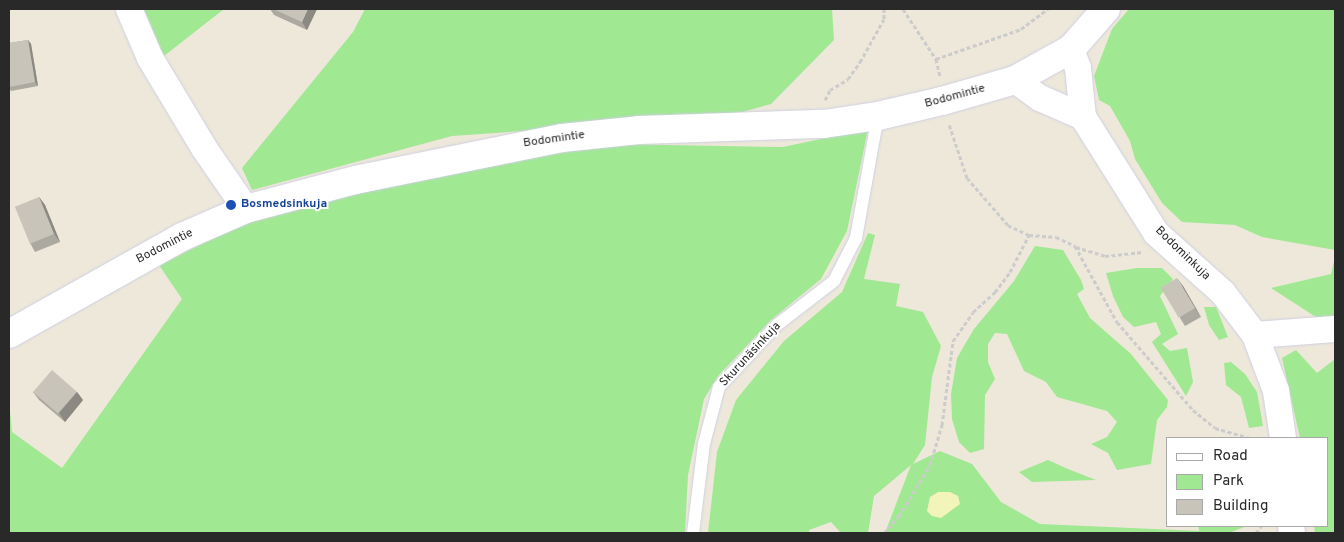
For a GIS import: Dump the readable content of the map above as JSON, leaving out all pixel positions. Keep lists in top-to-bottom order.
{
  "streets": {
    "street": ["Bodomintie", "Bodominkuja"],
    "lane": ["Skurunäsinkuja"]
  },
  "crossings": [
    ["Bodomintie", "Bodominkuja"],
    ["Bodomintie", "Skurunäsinkuja"]
  ],
  "places": ["Bosmedsinkuja"],
  "legend": ["Road", "Park", "Building"]
}
